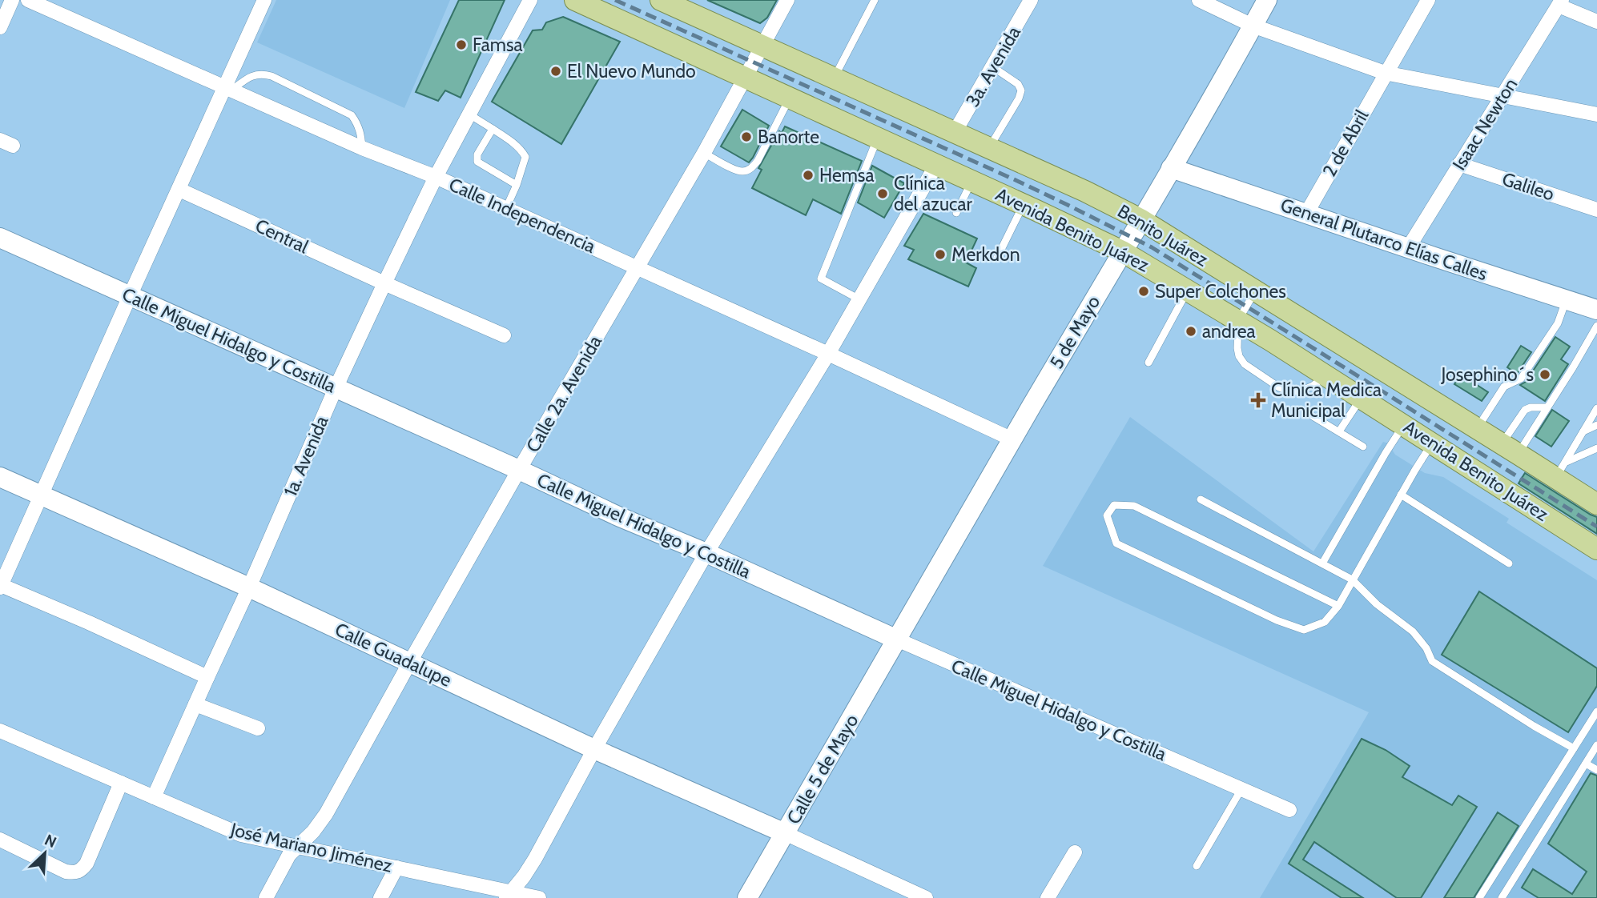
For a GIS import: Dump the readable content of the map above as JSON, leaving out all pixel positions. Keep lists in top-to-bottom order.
{
  "streets": {
    "main road": ["Avenida Benito Juárez", "Benito Juárez"],
    "street": [
      "3a. Avenida",
      "Isaac Newton",
      "2 de Abril",
      "Galileo",
      "Calle Independencia",
      "Central",
      "General Plutarco Elías Calles",
      "5 de Mayo",
      "Calle Miguel Hidalgo y Costilla",
      "Calle 2a. Avenida",
      "1a. Avenida",
      "Calle Guadalupe",
      "Calle 5 de Mayo",
      "José Mariano Jiménez"
    ]
  },
  "crossings": [
    ["3a. Avenida", "Benito Juárez"],
    ["Isaac Newton", "Galileo"],
    ["Isaac Newton", "General Plutarco Elías Calles"],
    ["2 de Abril", "General Plutarco Elías Calles"],
    ["Calle Independencia", "5 de Mayo"],
    ["Calle Independencia", "Calle 2a. Avenida"],
    ["Calle Independencia", "1a. Avenida"],
    ["Avenida Benito Juárez", "5 de Mayo"],
    ["Avenida Benito Juárez", "Calle 2a. Avenida"],
    ["Benito Juárez", "5 de Mayo"],
    ["Benito Juárez", "Calle 2a. Avenida"],
    ["Central", "1a. Avenida"],
    ["General Plutarco Elías Calles", "5 de Mayo"],
    ["5 de Mayo", "Calle Miguel Hidalgo y Costilla"],
    ["5 de Mayo", "Calle 5 de Mayo"],
    ["Calle Miguel Hidalgo y Costilla", "Calle 2a. Avenida"],
    ["Calle Miguel Hidalgo y Costilla", "1a. Avenida"],
    ["Calle Miguel Hidalgo y Costilla", "Calle 5 de Mayo"],
    ["Calle 2a. Avenida", "Calle Guadalupe"],
    ["Calle 2a. Avenida", "José Mariano Jiménez"],
    ["1a. Avenida", "Calle Guadalupe"],
    ["1a. Avenida", "José Mariano Jiménez"],
    ["Calle Guadalupe", "Calle 5 de Mayo"]
  ],
  "places": {
    "other": [
      "Famsa",
      "El Nuevo Mundo",
      "Banorte",
      "Hemsa",
      "Clínica del azucar",
      "Merkdon",
      "Super Colchones",
      "andrea",
      "Josephino´s"
    ],
    "health": ["Clínica Medica Municipal"]
  },
  "north": "top right"
}
